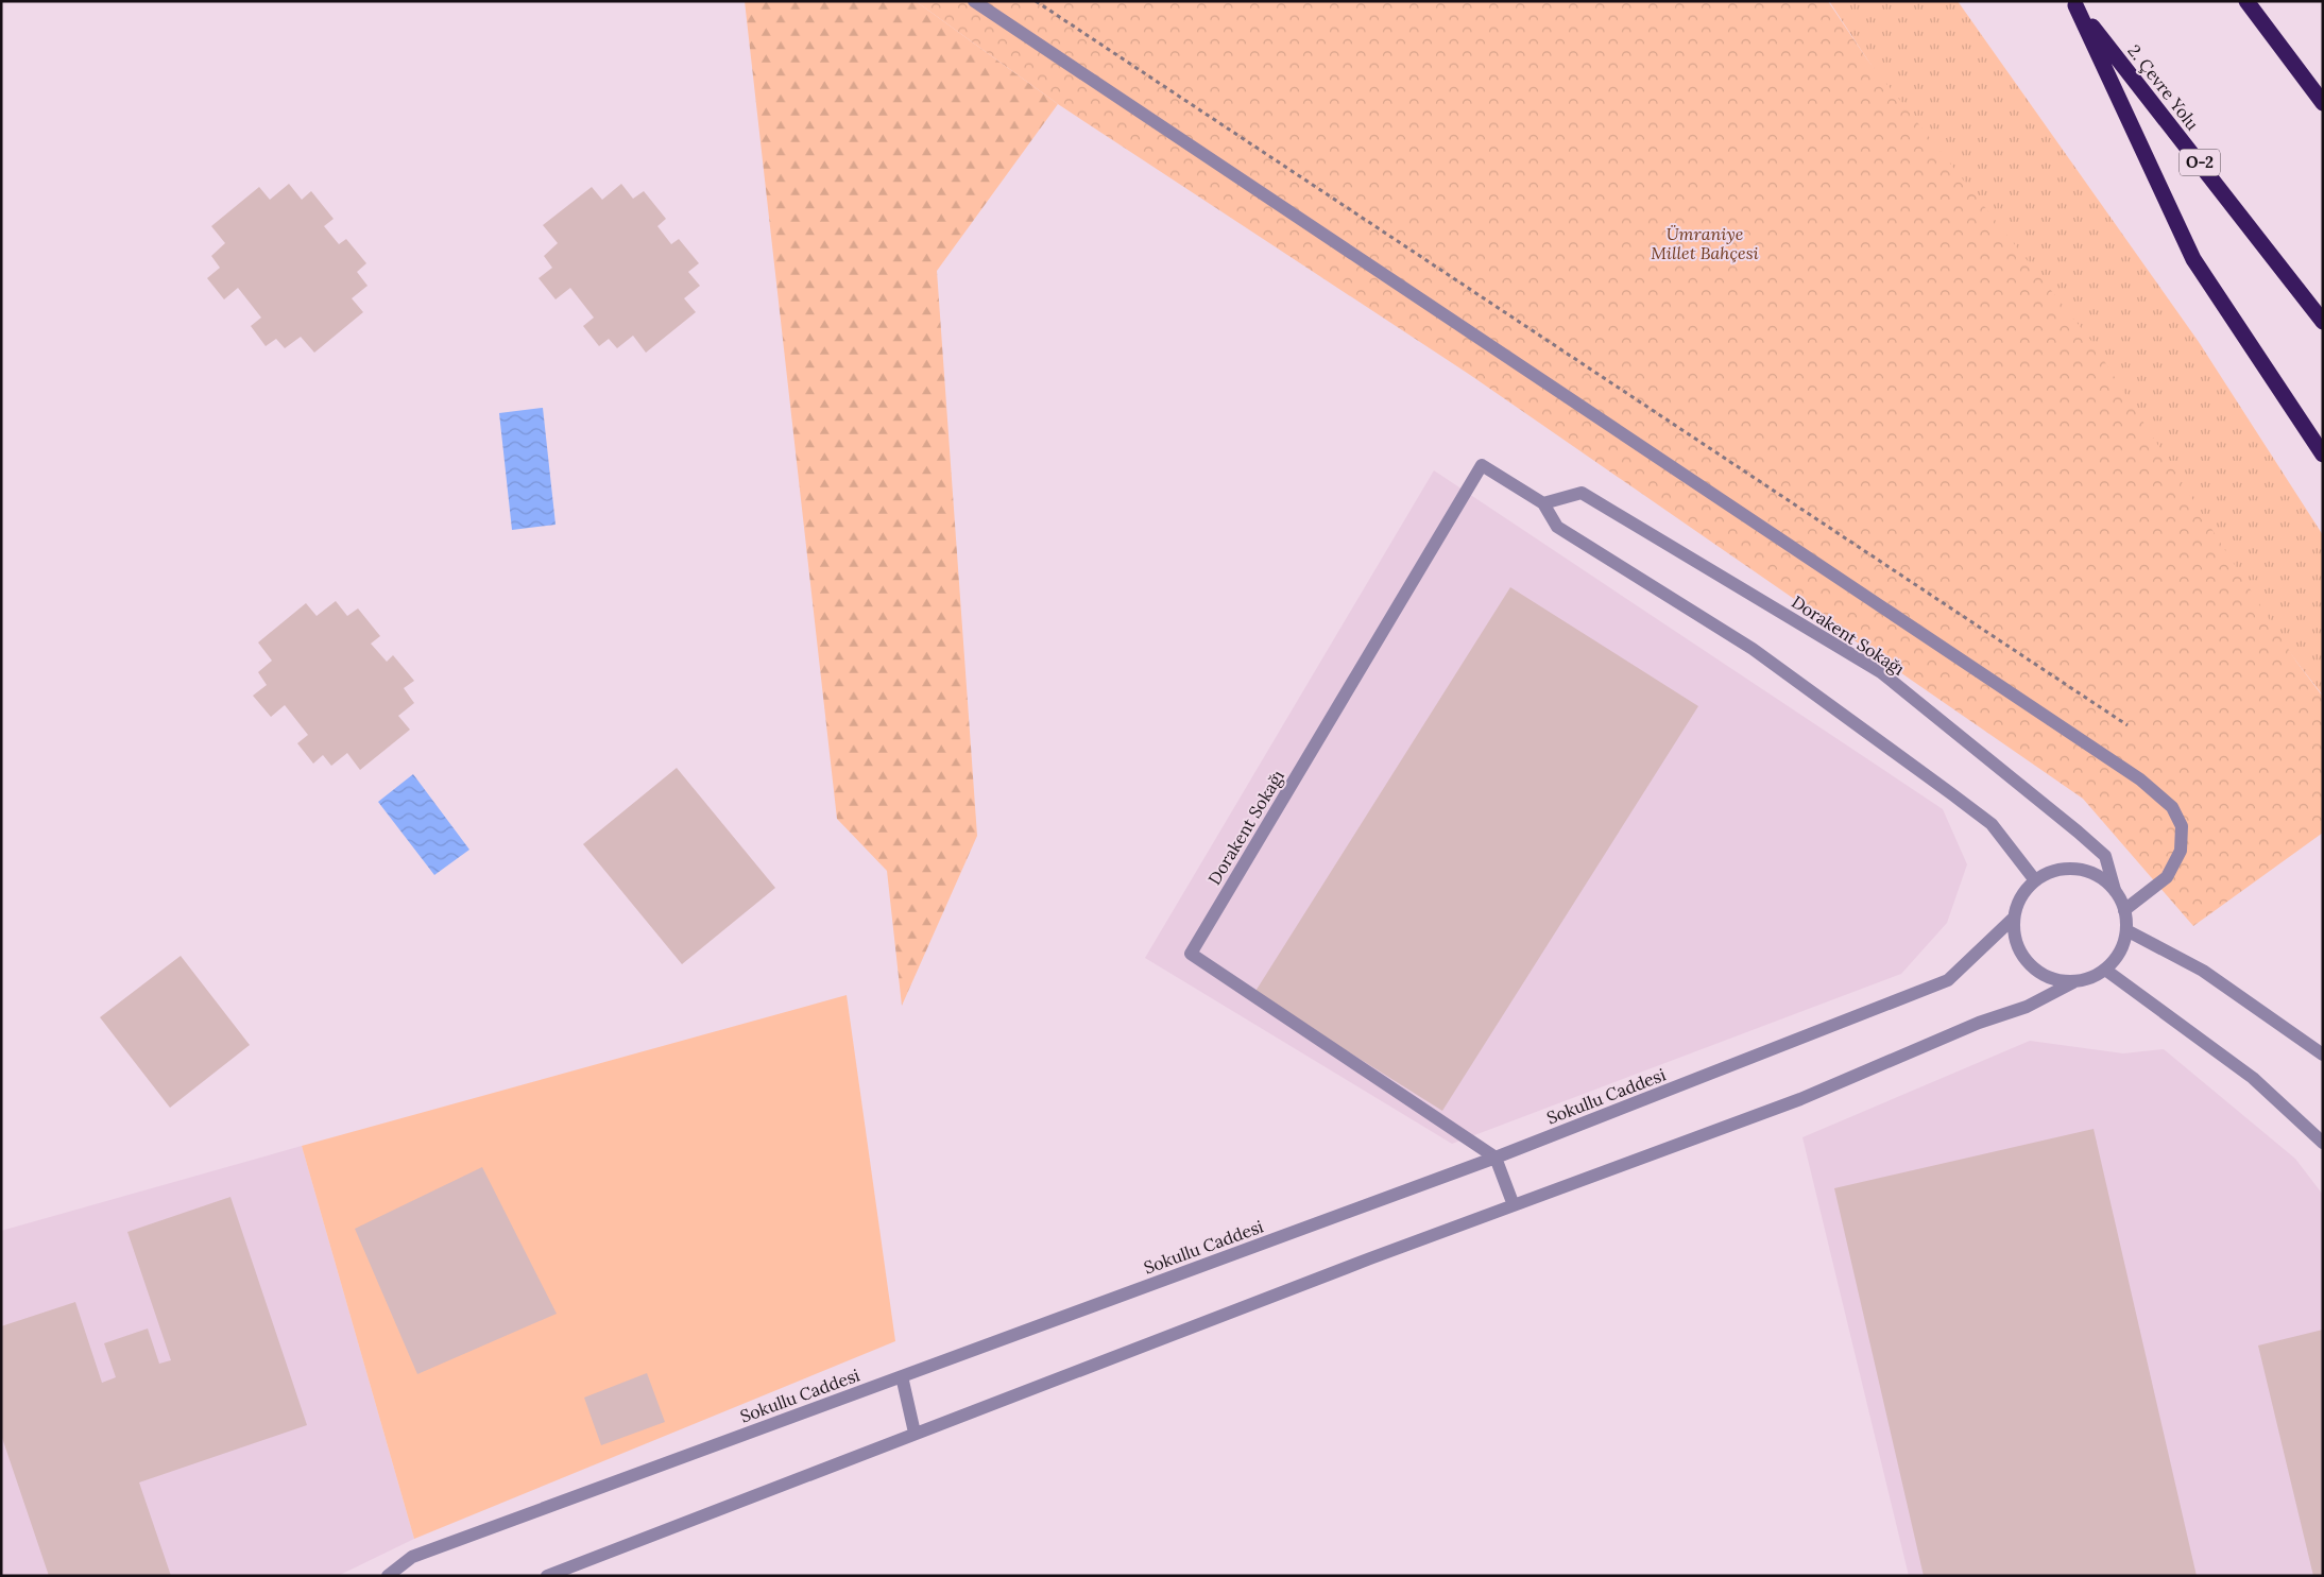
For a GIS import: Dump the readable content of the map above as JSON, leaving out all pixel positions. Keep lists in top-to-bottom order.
{
  "streets": {
    "highway": ["2. Çevre Yolu", "O-2"],
    "street": ["Dorakent Sokağı", "Sokullu Caddesi"]
  },
  "crossings": [
    ["Dorakent Sokağı", "Sokullu Caddesi"]
  ],
  "parks": ["Ümraniye Millet Bahçesi"]
}
